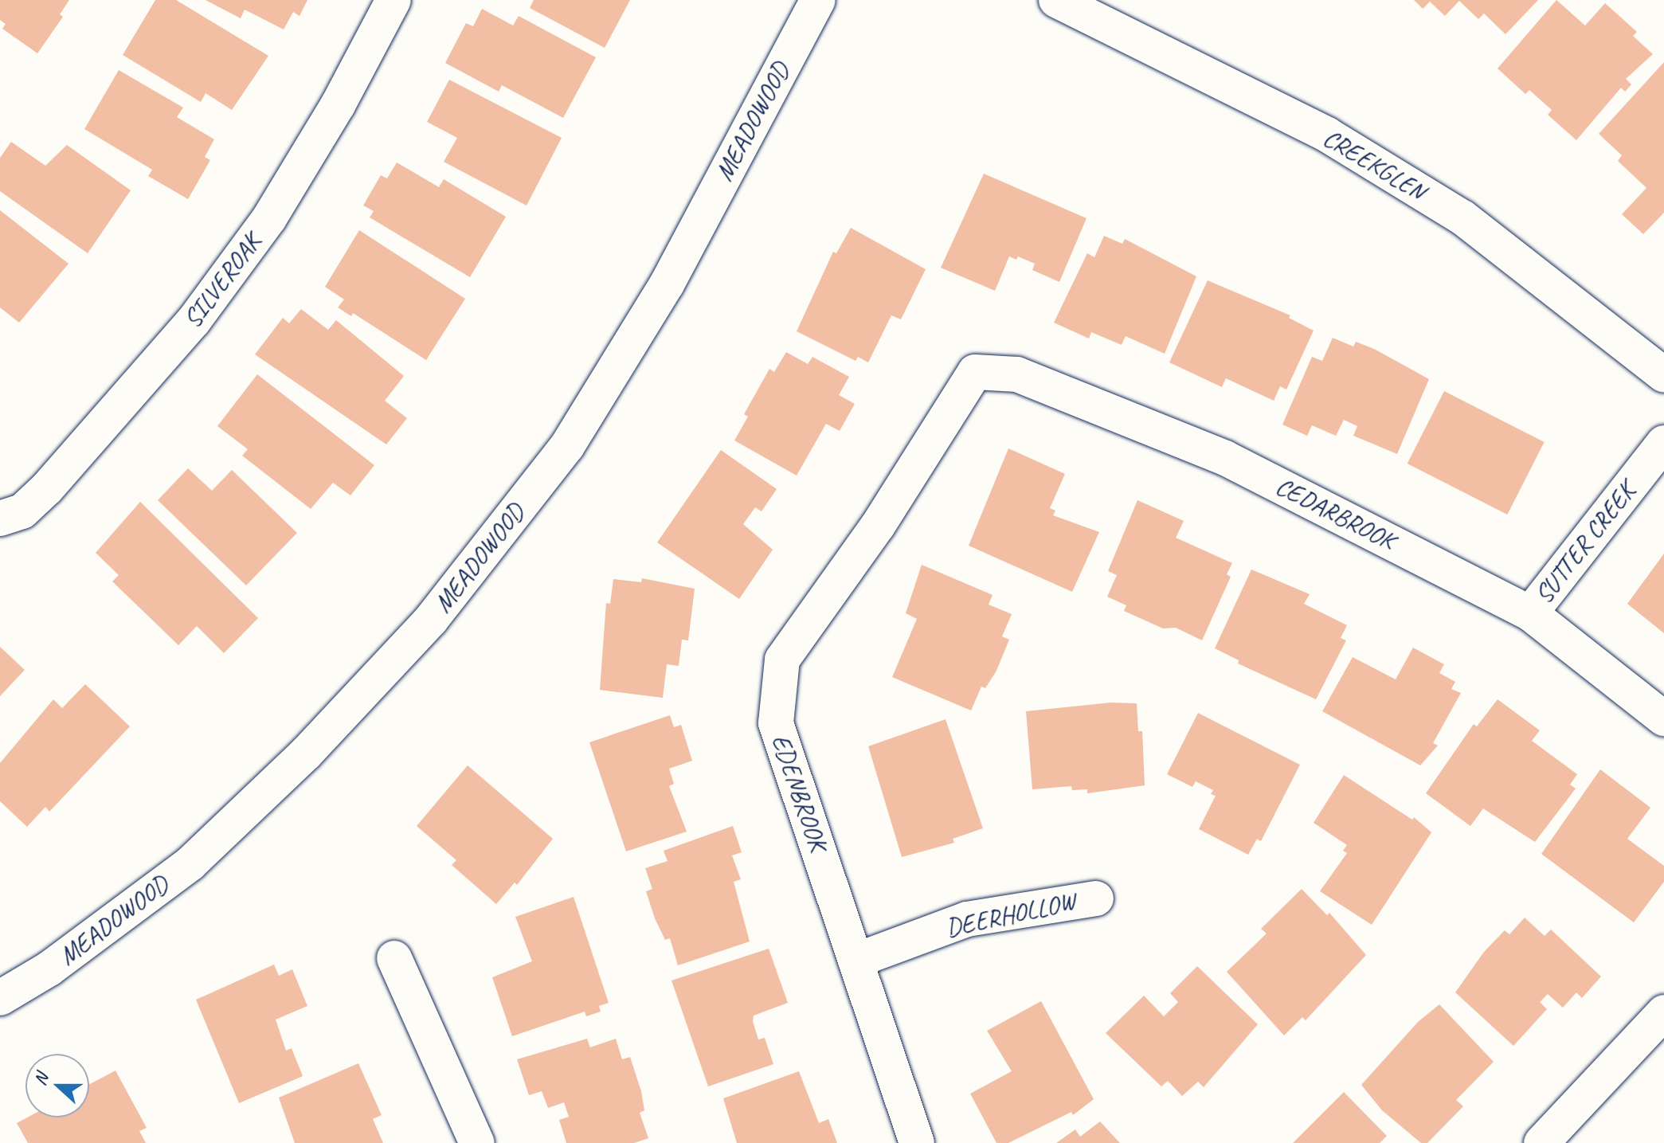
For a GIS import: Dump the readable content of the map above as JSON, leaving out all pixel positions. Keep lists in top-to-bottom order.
{
  "streets": {
    "street": [
      "MEADOWOOD",
      "CREEKGLEN",
      "SILVEROAK",
      "CEDARBROOK",
      "SUTTER CREEK",
      "EDENBROOK",
      "DEERHOLLOW"
    ]
  },
  "crossings": [
    ["CEDARBROOK", "SUTTER CREEK"],
    ["CEDARBROOK", "EDENBROOK"],
    ["EDENBROOK", "DEERHOLLOW"]
  ],
  "north": "left"
}
